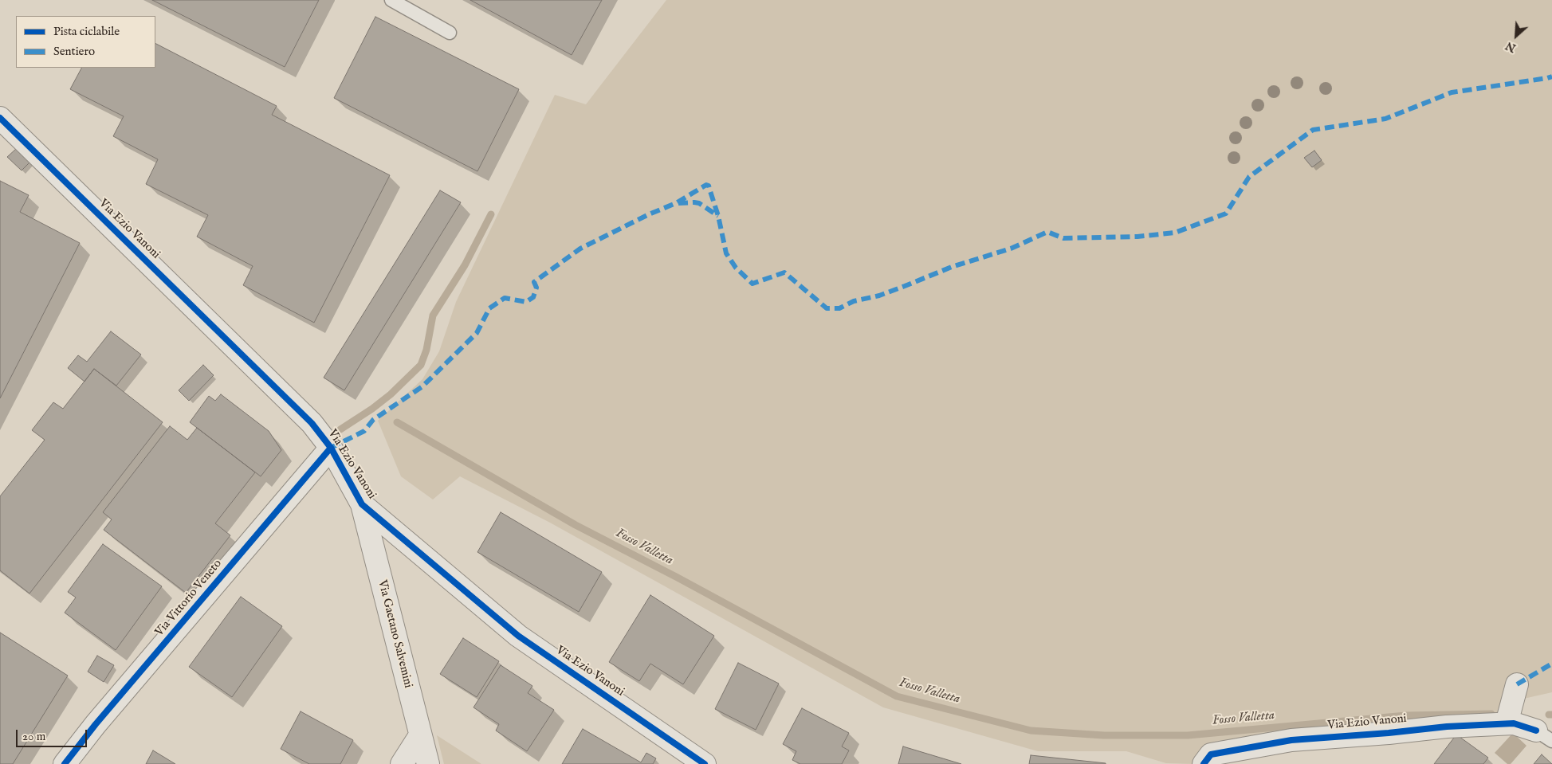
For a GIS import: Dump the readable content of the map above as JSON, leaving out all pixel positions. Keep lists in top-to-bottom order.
{
  "streets": {
    "street": ["Via Ezio Vanoni", "Via Vittorio Veneto", "Via Gaetano Salvemini"]
  },
  "crossings": [
    ["Via Ezio Vanoni", "Via Vittorio Veneto"],
    ["Via Ezio Vanoni", "Via Gaetano Salvemini"]
  ],
  "water": ["Fosso Valletta"],
  "legend": ["Pista ciclabile", "Sentiero"],
  "scale_bar": "20 m",
  "north": "bottom left"
}
